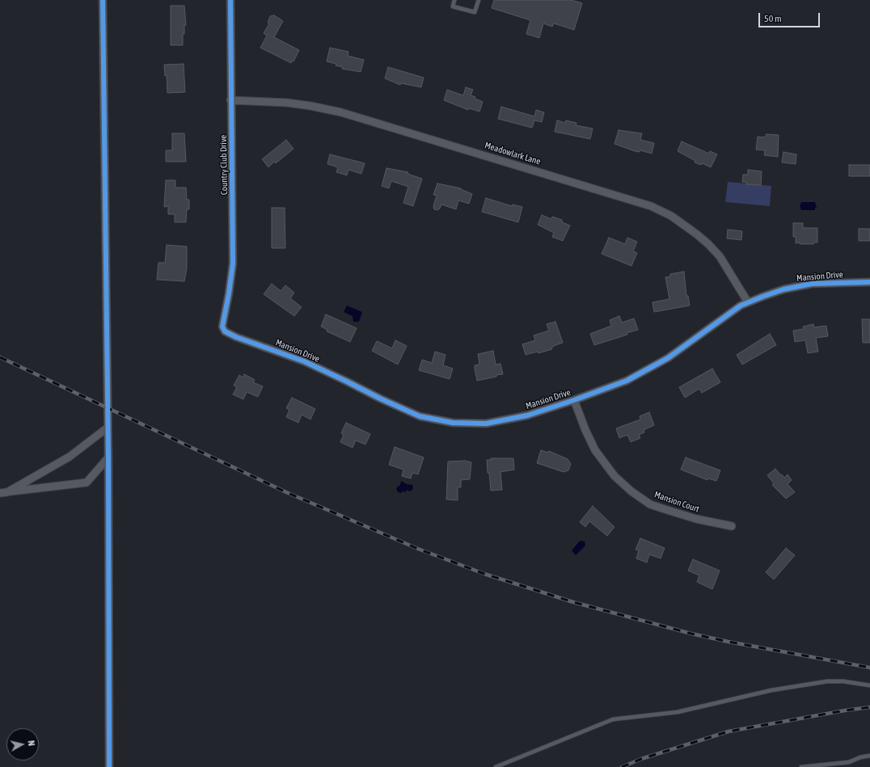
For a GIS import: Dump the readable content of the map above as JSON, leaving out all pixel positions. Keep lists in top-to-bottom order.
{
  "streets": {
    "street": [
      "Meadowlark Lane",
      "Country Club Drive",
      "Mansion Drive",
      "Mansion Court"
    ]
  },
  "crossings": [
    ["Meadowlark Lane", "Country Club Drive"],
    ["Meadowlark Lane", "Mansion Drive"],
    ["Country Club Drive", "Mansion Drive"],
    ["Mansion Drive", "Mansion Court"]
  ],
  "scale_bar": "50 m",
  "north": "right"
}
